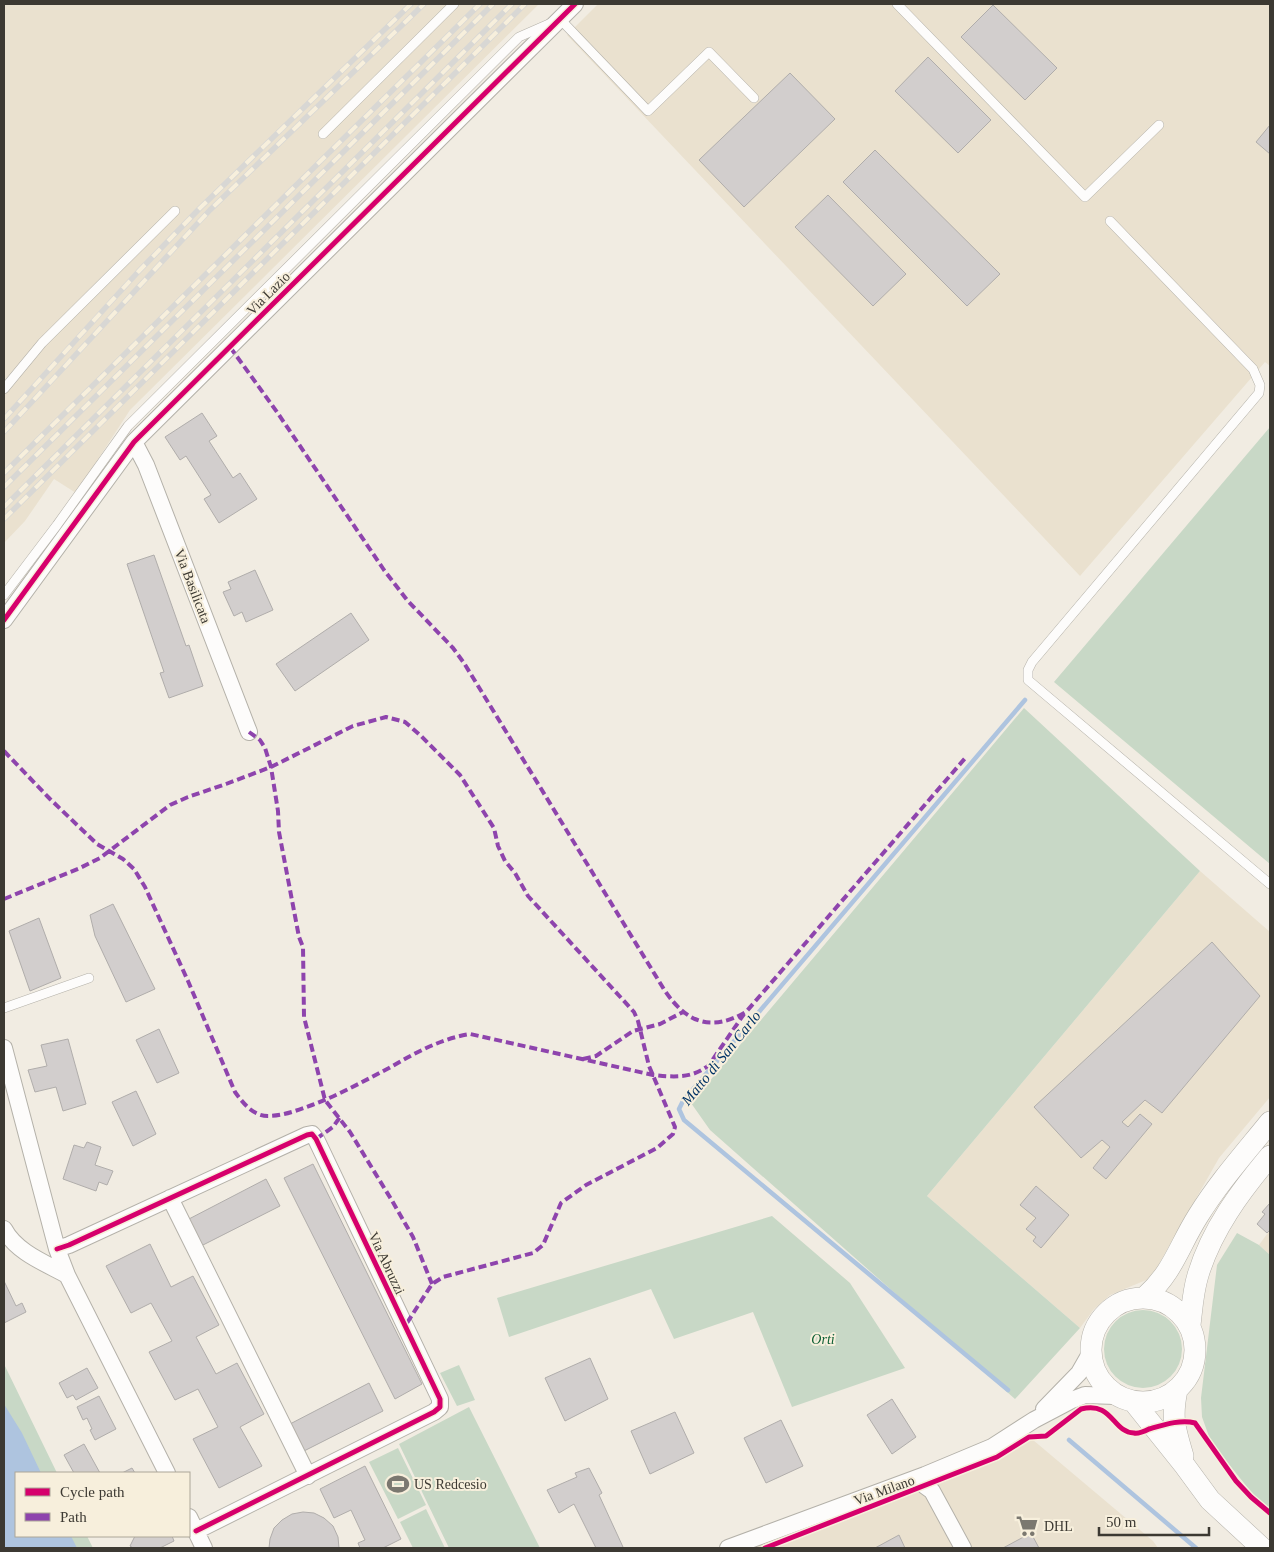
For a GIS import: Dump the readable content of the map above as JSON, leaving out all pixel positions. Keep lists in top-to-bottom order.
{
  "streets": {
    "street": [
      "Via Lazio",
      "Via Basilicata",
      "Via Abruzzi",
      "Via Milano"
    ]
  },
  "crossings": [
    ["Via Lazio", "Via Basilicata"]
  ],
  "water": ["Matto di San Carlo"],
  "parks": ["Orti"],
  "places": {
    "sports": ["US Redcesio"],
    "supermarket": ["DHL"]
  },
  "legend": ["Cycle path", "Path"],
  "scale_bar": "50 m"
}
